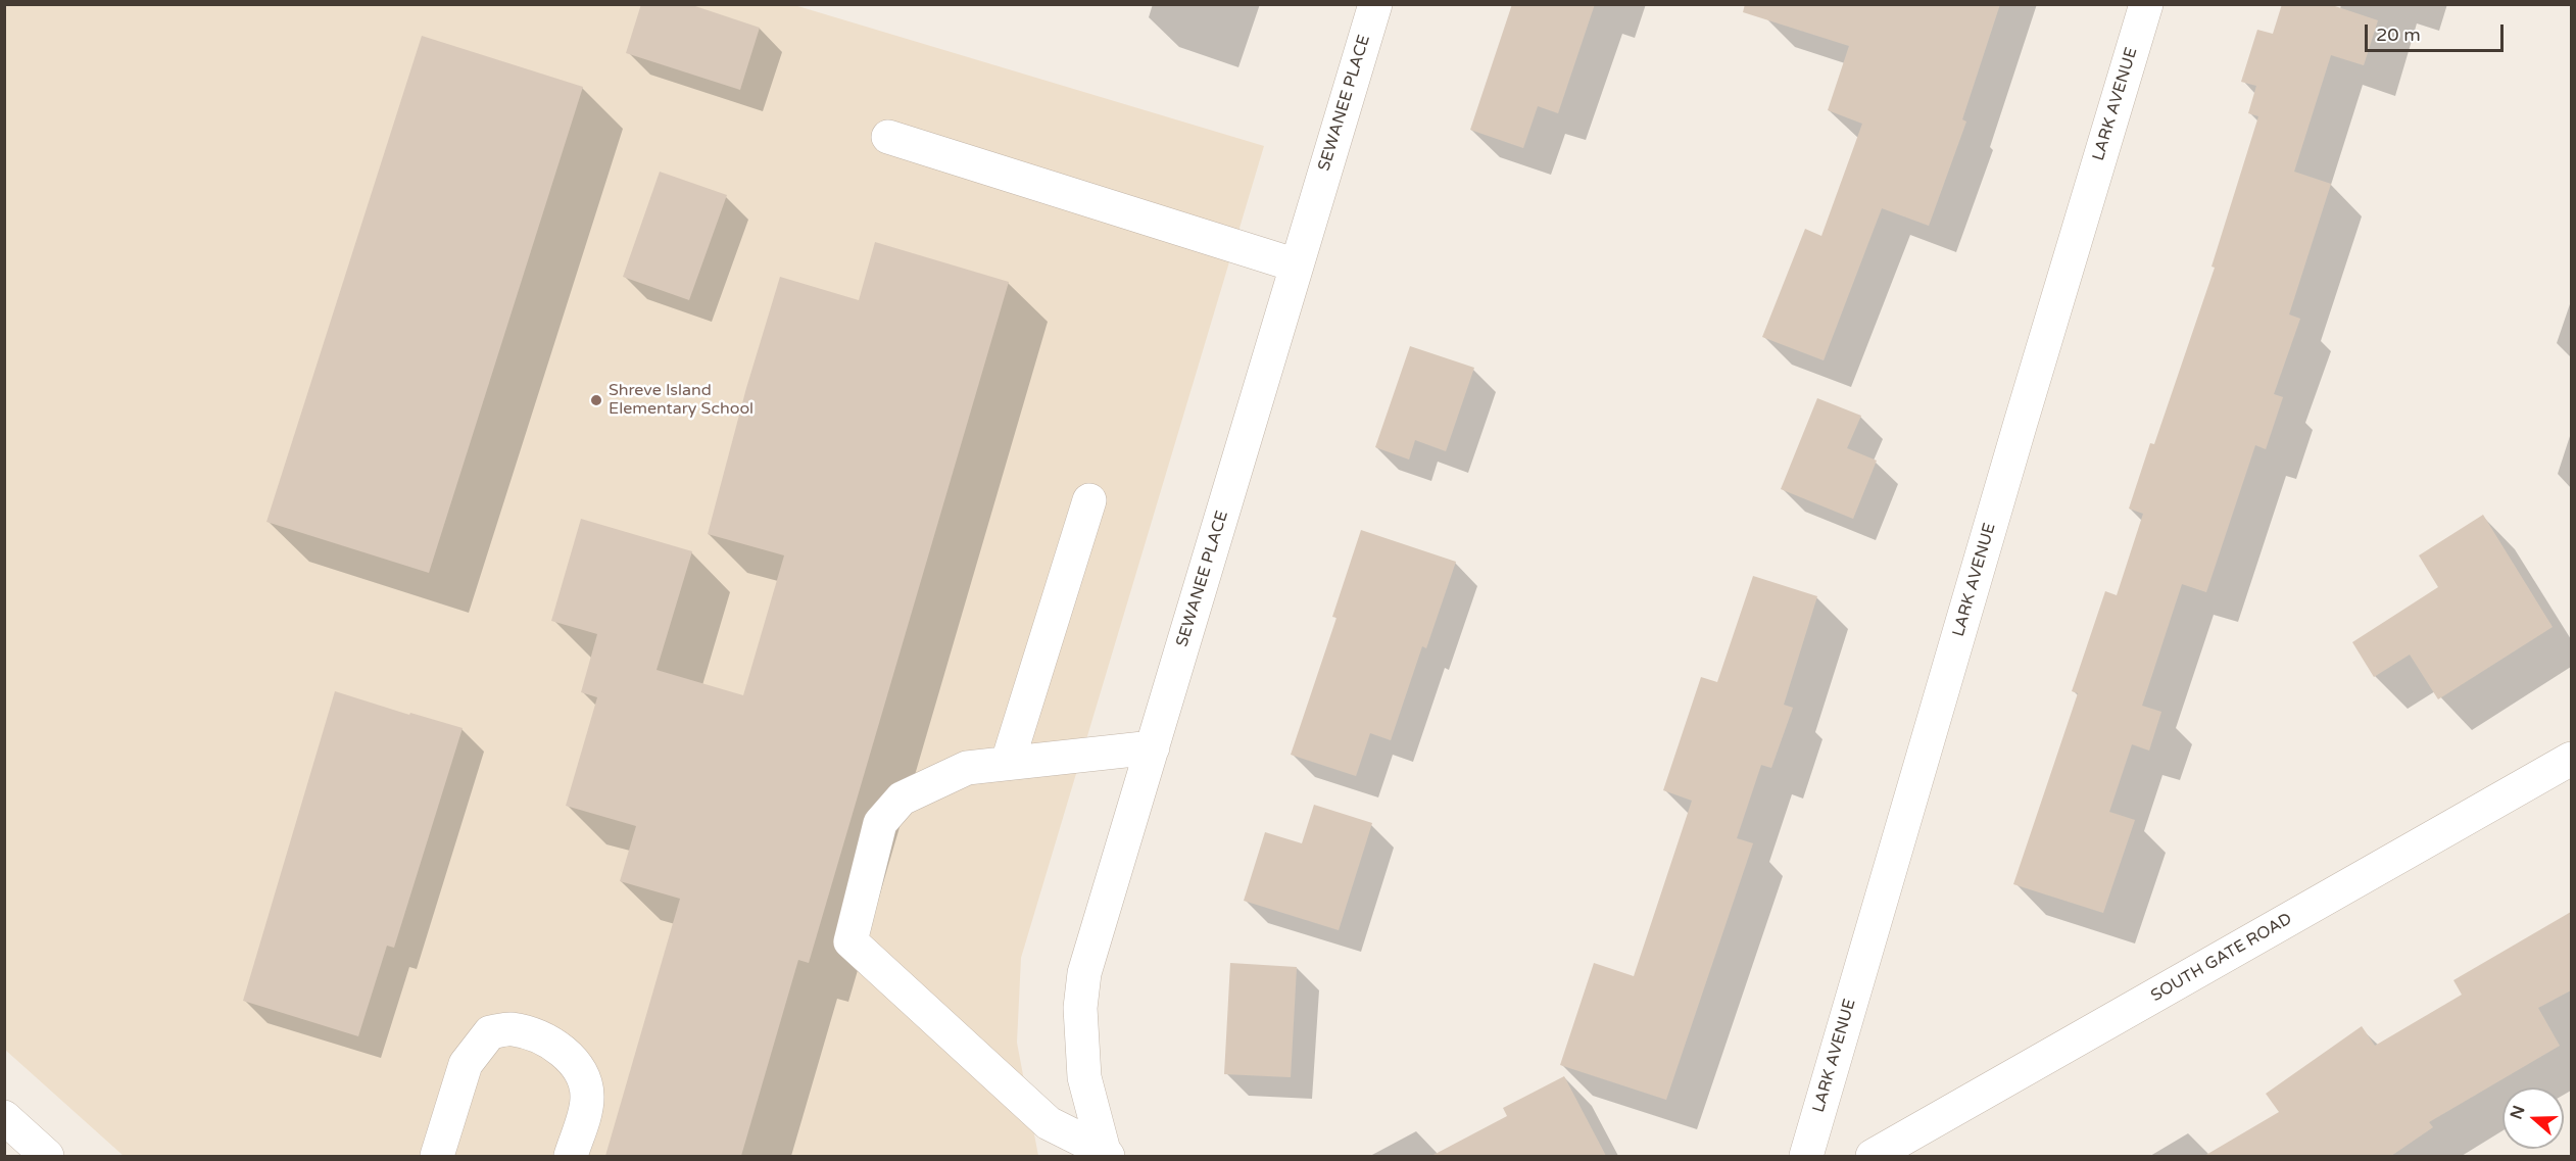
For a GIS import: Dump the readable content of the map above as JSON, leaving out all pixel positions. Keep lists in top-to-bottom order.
{
  "streets": {
    "street": ["SEWANEE PLACE", "LARK AVENUE", "SOUTH GATE ROAD"]
  },
  "places": ["Shreve Island Elementary School"],
  "scale_bar": "20 m",
  "north": "left"
}
